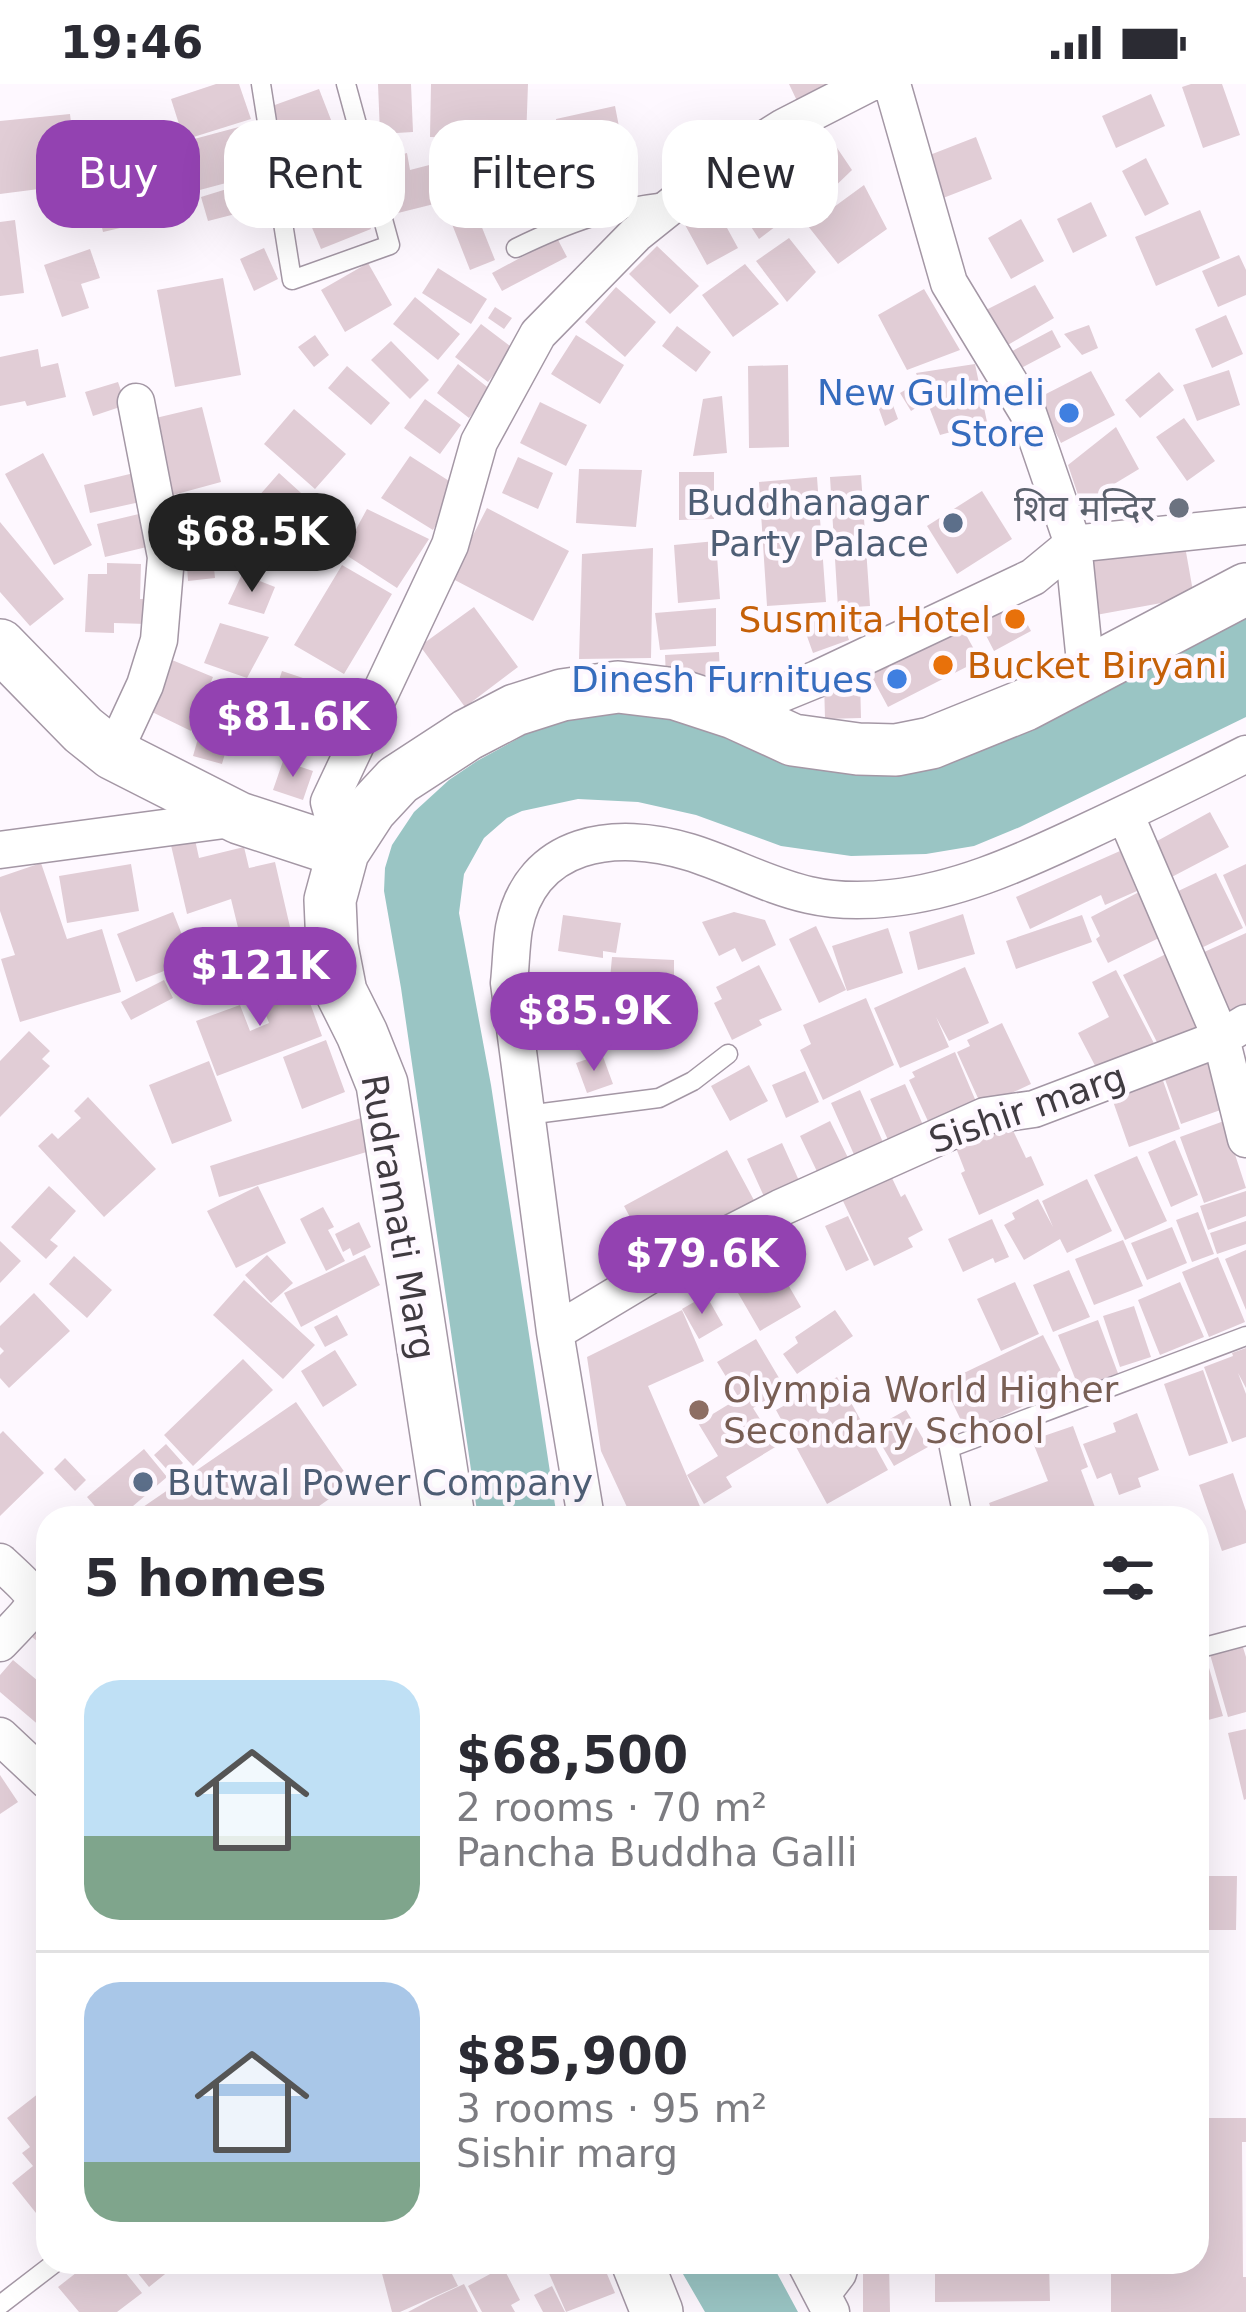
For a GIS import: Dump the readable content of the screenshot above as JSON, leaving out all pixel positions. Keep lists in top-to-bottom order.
{
  "streets": {
    "street": ["Sishir marg", "Rudramati Marg"]
  },
  "places": [
    "New Gulmeli Store",
    "शिव मन्दिर",
    "Buddhanagar Party Palace",
    "Susmita Hotel",
    "Bucket Biryani",
    "Dinesh Furnitues",
    "Olympia World Higher Secondary School",
    "Butwal Power Company"
  ],
  "page": {
    "status": "19:46",
    "chip": [
      "Buy",
      "Rent",
      "Filters",
      "New"
    ],
    "price": [
      "$68.5K",
      "$81.6K",
      "$121K",
      "$85.9K",
      "$79.6K"
    ],
    "heading": "5 homes",
    "list": [
      {
        "name": "$68,500",
        "note": "2 rooms · 70 m² · Pancha Buddha Galli"
      },
      {
        "name": "$85,900",
        "note": "3 rooms · 95 m² · Sishir marg"
      }
    ]
  }
}
